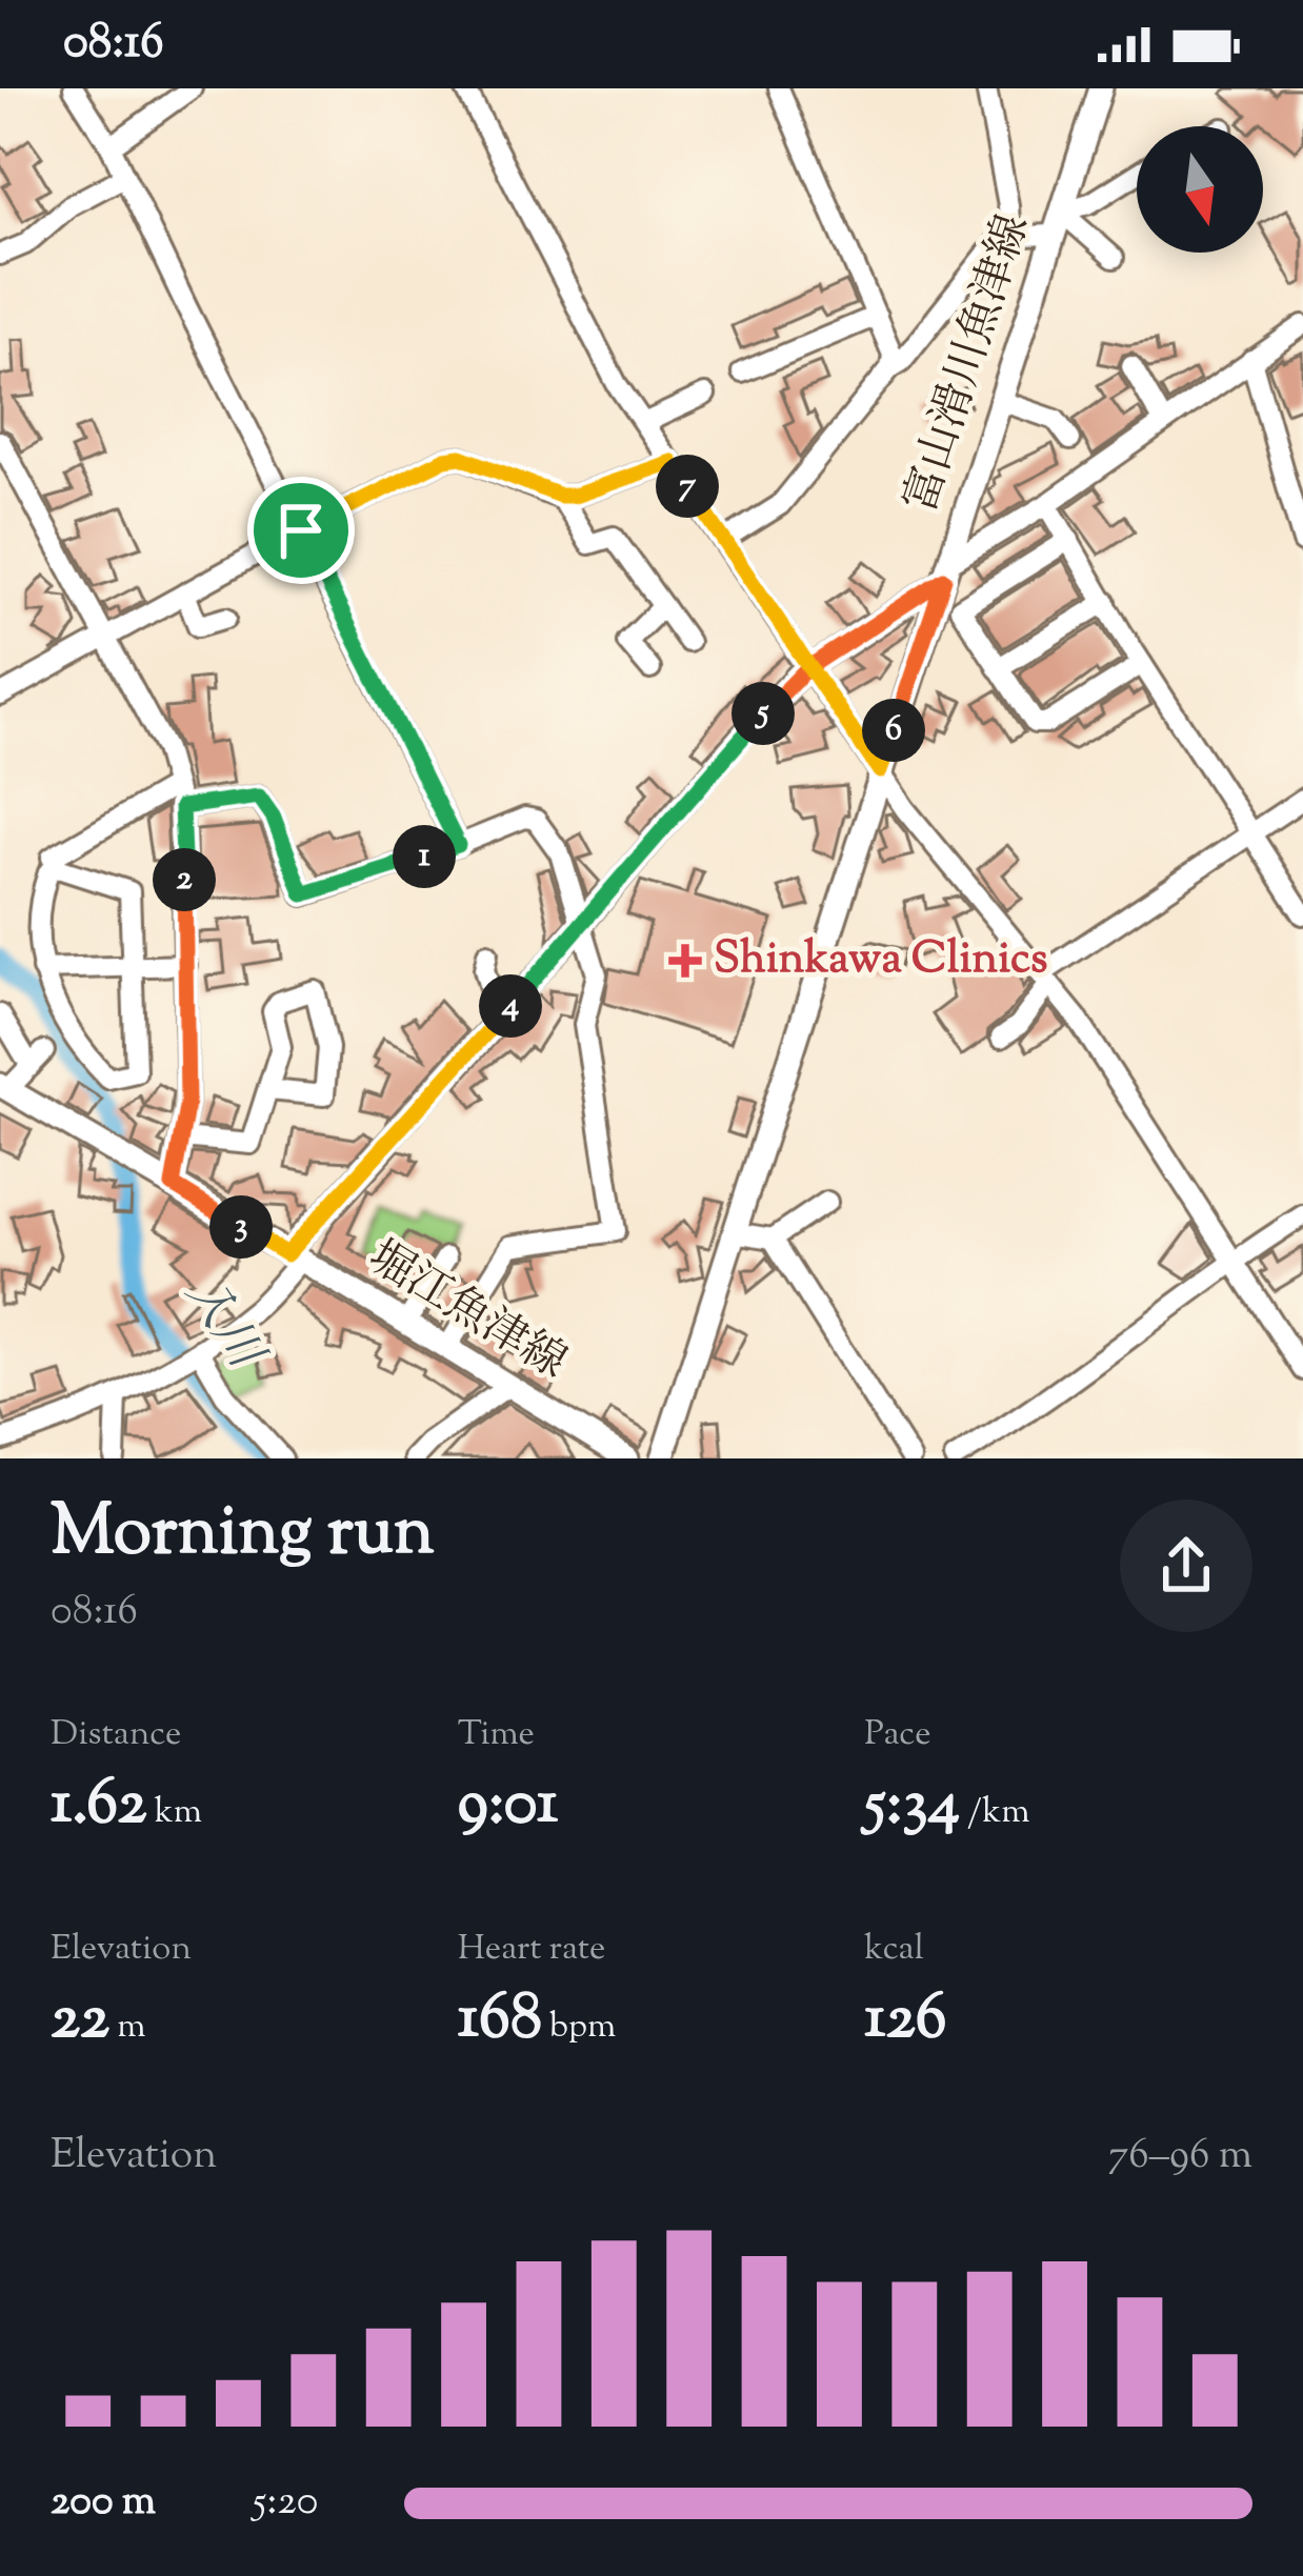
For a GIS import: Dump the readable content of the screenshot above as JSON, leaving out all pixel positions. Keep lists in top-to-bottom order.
{
  "streets": {
    "main road": ["富山滑川魚津線", "堀江魚津線"]
  },
  "water": ["入川"],
  "places": {
    "health": ["Shinkawa Clinics"]
  },
  "north": "bottom",
  "page": {
    "status": "08:16",
    "pins": [
      "7",
      "5",
      "6",
      "1",
      "2",
      "4",
      "3"
    ],
    "heading": ["Morning run", "08:16"],
    "stats": [
      ["Distance", "1.62 km"],
      ["Time", "9:01"],
      ["Pace", "5:34 /km"],
      ["Elevation", "22 m"],
      ["Heart rate", "168 bpm"],
      ["kcal", "126"]
    ],
    "chart": ["Elevation", "76–96 m"],
    "list": [
      {
        "name": "200 m",
        "note": "5:20"
      }
    ]
  }
}
